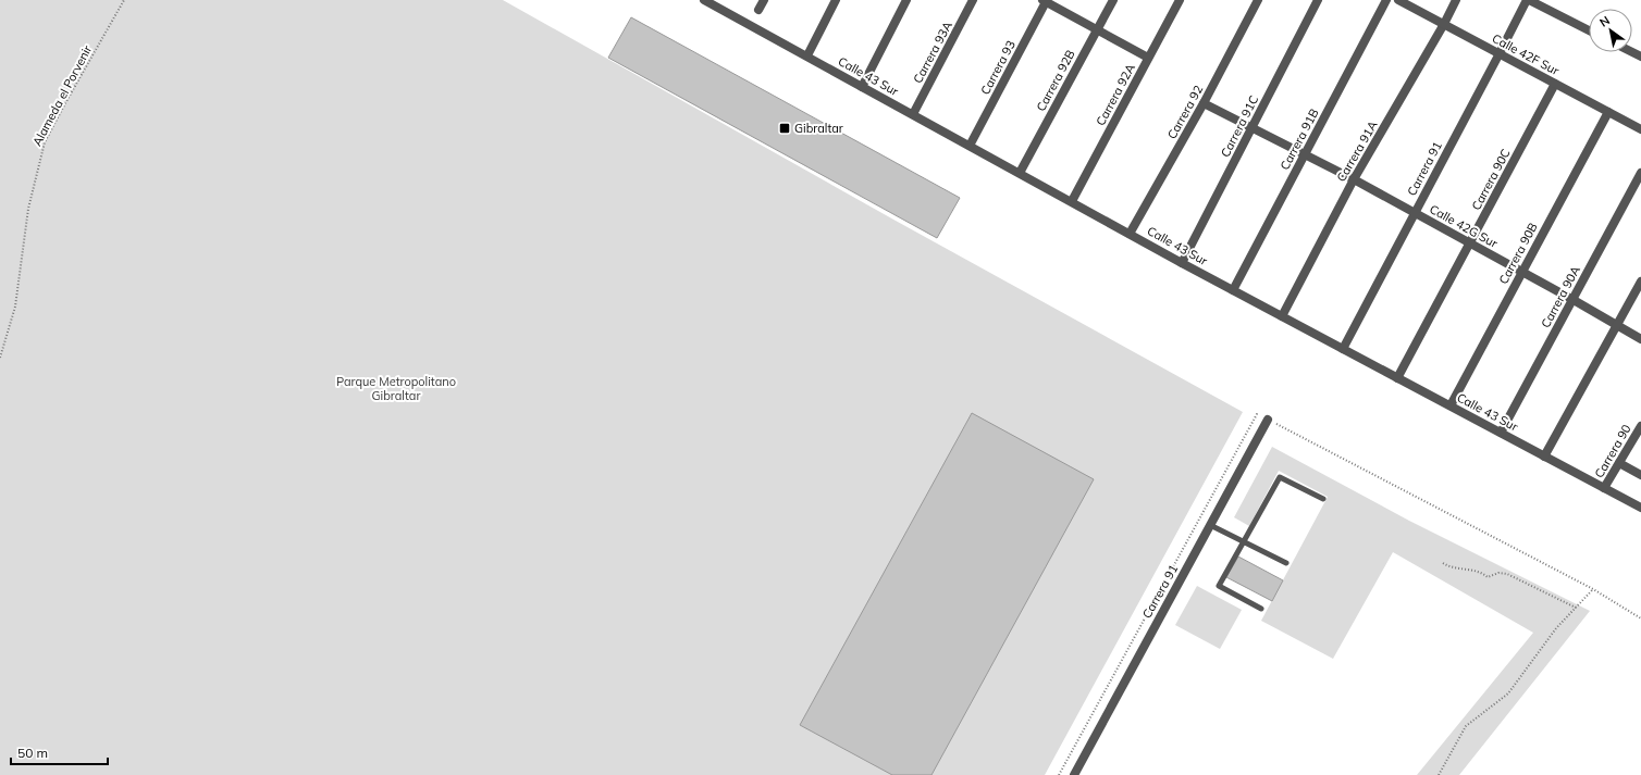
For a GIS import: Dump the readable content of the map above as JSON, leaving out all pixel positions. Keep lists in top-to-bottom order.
{
  "streets": {
    "street": [
      "Carrera 93A",
      "Calle 42F Sur",
      "Carrera 93",
      "Calle 43 Sur",
      "Carrera 92B",
      "Carrera 92A",
      "Carrera 92",
      "Carrera 91C",
      "Carrera 91B",
      "Carrera 91A",
      "Carrera 91",
      "Carrera 90C",
      "Calle 42G Sur",
      "Carrera 90B",
      "Carrera 90A",
      "Carrera 90"
    ],
    "path": ["Alameda el Porvenir"]
  },
  "crossings": [
    ["Carrera 93A", "Calle 43 Sur"],
    ["Calle 42F Sur", "Carrera 91A"],
    ["Calle 42F Sur", "Carrera 91"],
    ["Calle 42F Sur", "Carrera 90C"],
    ["Calle 42F Sur", "Carrera 90B"],
    ["Carrera 93", "Calle 43 Sur"],
    ["Calle 43 Sur", "Carrera 92B"],
    ["Calle 43 Sur", "Carrera 92A"],
    ["Calle 43 Sur", "Carrera 92"],
    ["Calle 43 Sur", "Carrera 91C"],
    ["Calle 43 Sur", "Carrera 91B"],
    ["Calle 43 Sur", "Carrera 91A"],
    ["Calle 43 Sur", "Carrera 91"],
    ["Calle 43 Sur", "Carrera 90C"],
    ["Calle 43 Sur", "Carrera 90B"],
    ["Calle 43 Sur", "Carrera 90A"],
    ["Calle 43 Sur", "Carrera 90"],
    ["Carrera 92", "Calle 42G Sur"],
    ["Carrera 91C", "Calle 42G Sur"],
    ["Carrera 91B", "Calle 42G Sur"],
    ["Carrera 91A", "Calle 42G Sur"],
    ["Carrera 91", "Calle 42G Sur"],
    ["Carrera 90C", "Calle 42G Sur"],
    ["Calle 42G Sur", "Carrera 90B"],
    ["Calle 42G Sur", "Carrera 90A"]
  ],
  "parks": ["Parque Metropolitano Gibraltar"],
  "places": {
    "transit": ["Gibraltar"]
  },
  "scale_bar": "50 m",
  "north": "top left"
}
